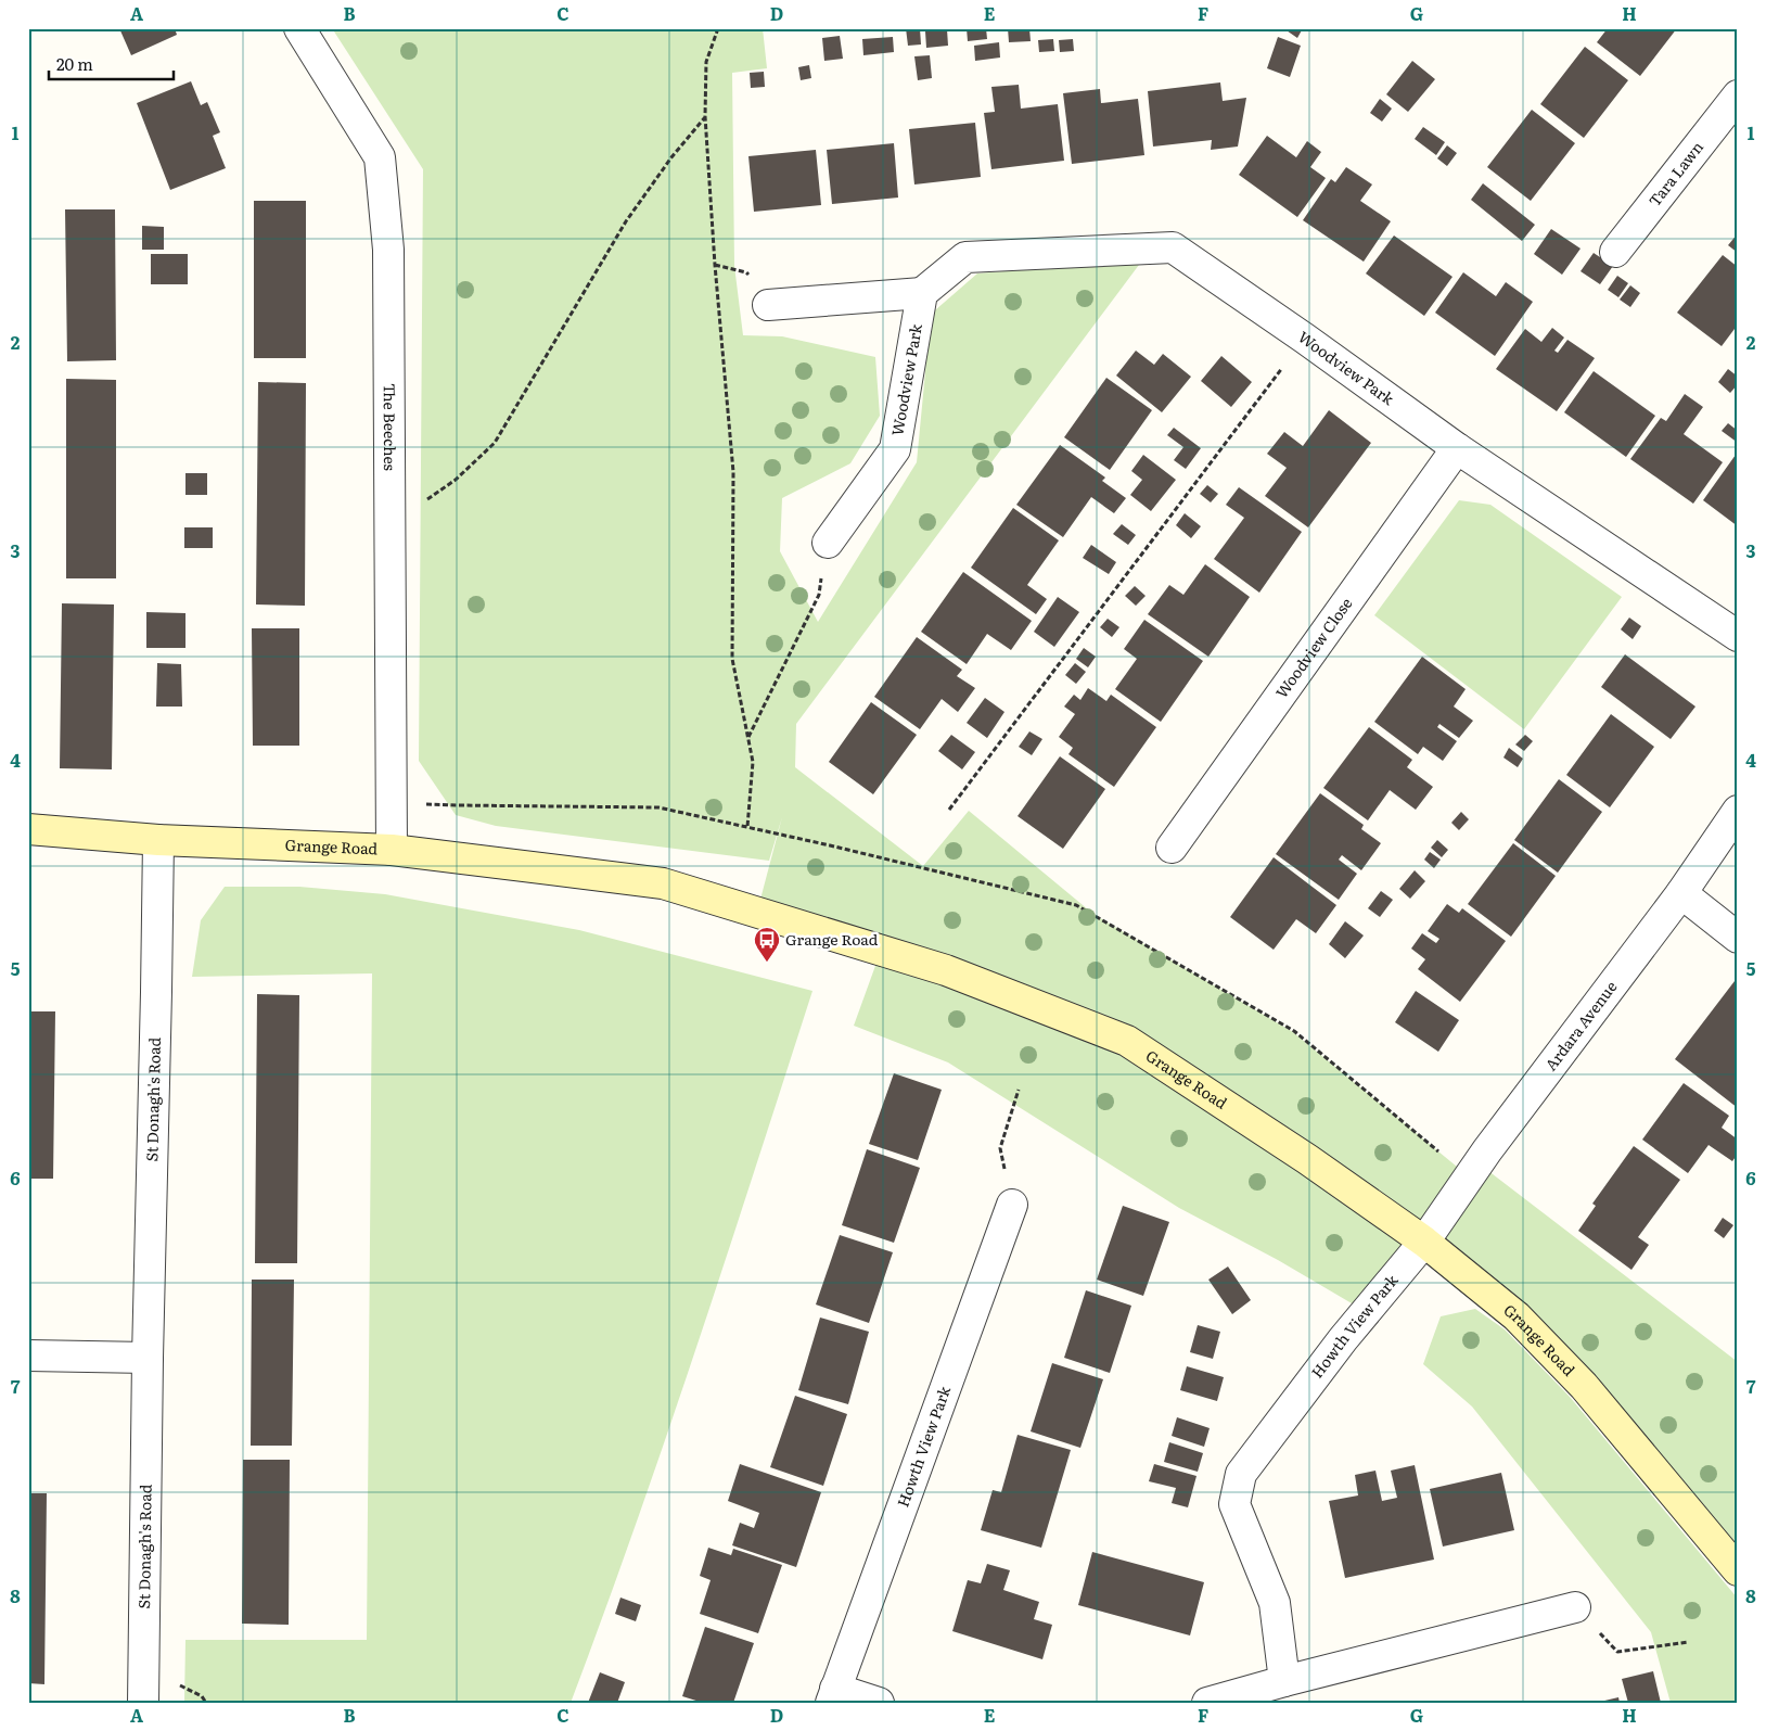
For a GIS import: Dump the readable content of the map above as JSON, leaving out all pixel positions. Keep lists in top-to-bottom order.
{
  "streets": {
    "main road": ["Grange Road"],
    "street": [
      "Tara Lawn",
      "Woodview Park",
      "The Beeches",
      "Woodview Close",
      "Ardara Avenue",
      "St Donagh's Road",
      "Howth View Park"
    ]
  },
  "crossings": [
    ["Woodview Park", "Woodview Close"],
    ["The Beeches", "Grange Road"],
    ["Grange Road", "Ardara Avenue"],
    ["Grange Road", "St Donagh's Road"],
    ["Grange Road", "Howth View Park"],
    ["Ardara Avenue", "Howth View Park"]
  ],
  "places": {
    "bus stop": ["Grange Road"]
  },
  "scale_bar": "20 m",
  "grid": {
    "columns": [
      "A",
      "B",
      "C",
      "D",
      "E",
      "F",
      "G",
      "H"
    ],
    "rows": [
      "1",
      "2",
      "3",
      "4",
      "5",
      "6",
      "7",
      "8"
    ]
  }
}
